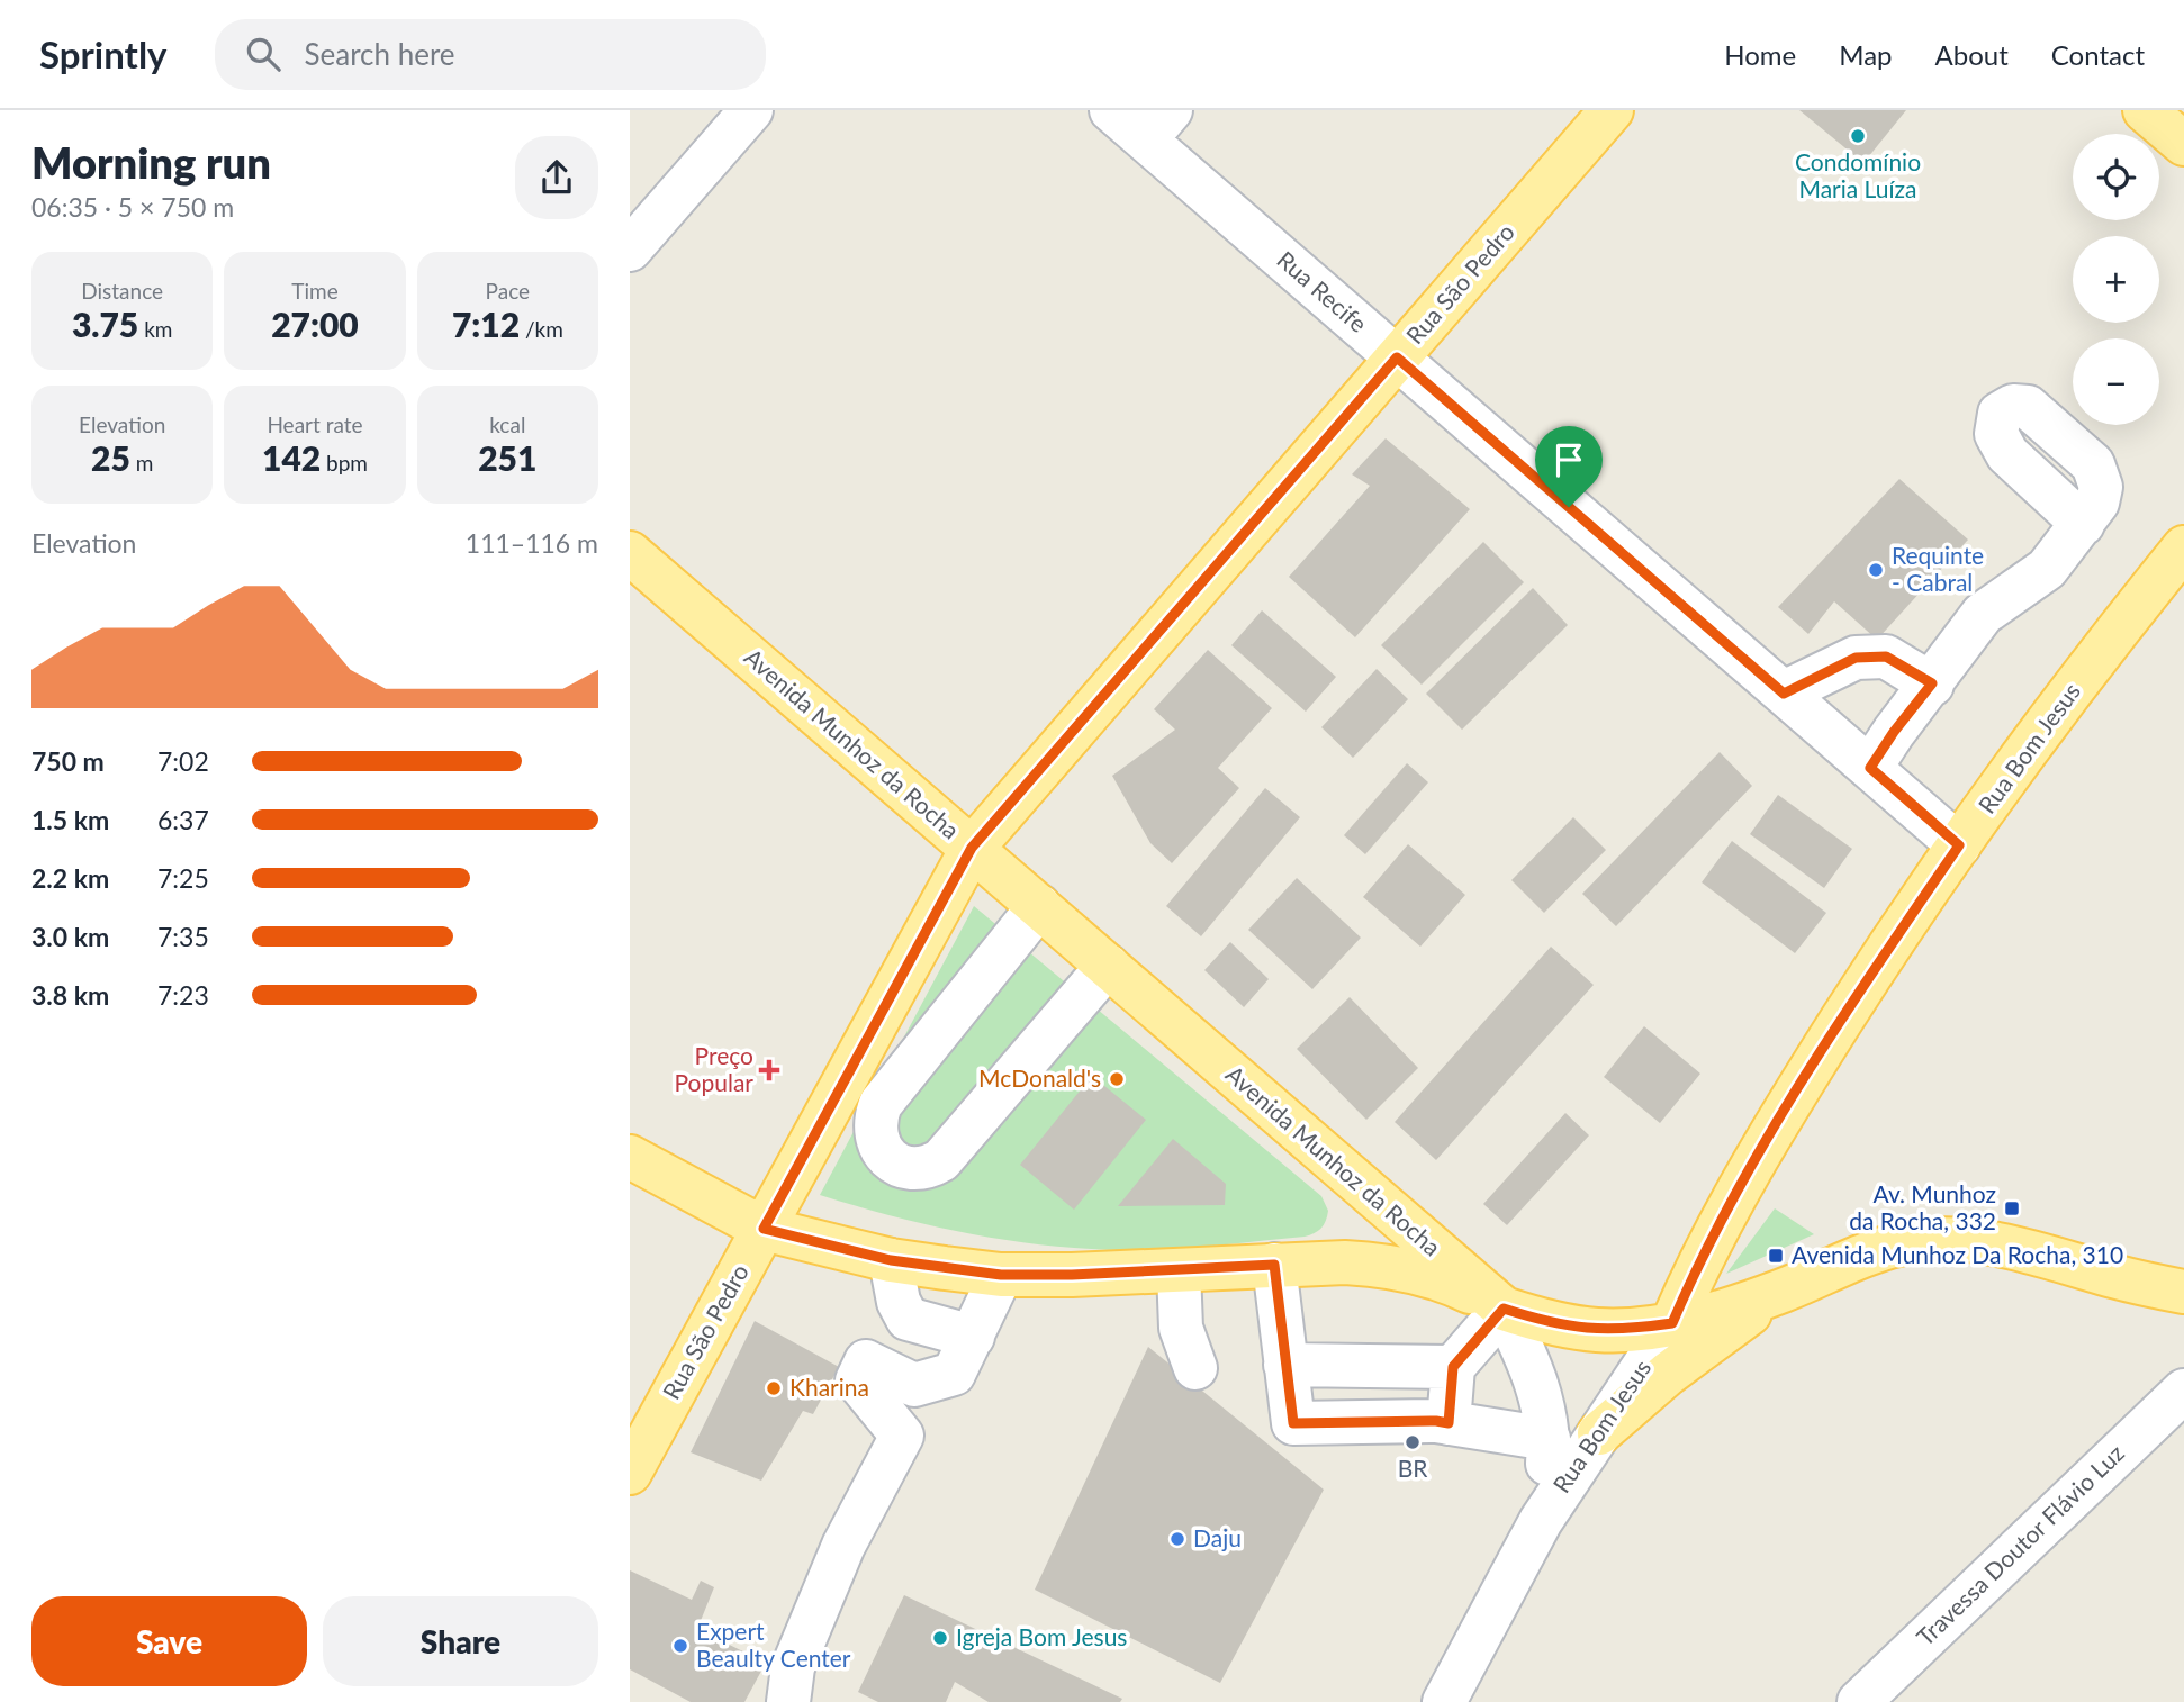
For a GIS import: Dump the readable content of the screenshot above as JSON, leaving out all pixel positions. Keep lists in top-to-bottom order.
{
  "streets": {
    "main road": ["Rua São Pedro", "Avenida Munhoz da Rocha", "Rua Bom Jesus"],
    "street": ["Rua Recife", "Travessa Doutor Flávio Luz"]
  },
  "crossings": [
    ["Rua São Pedro", "Rua Recife"],
    ["Rua São Pedro", "Avenida Munhoz da Rocha"],
    ["Rua Recife", "Rua Bom Jesus"],
    ["Avenida Munhoz da Rocha", "Rua Bom Jesus"]
  ],
  "places": {
    "other": [
      "Condomínio Maria Luíza",
      "Requinte - Cabral",
      "McDonald's",
      "Kharina",
      "BR",
      "Daju",
      "Igreja Bom Jesus",
      "Expert Beaulty Center"
    ],
    "health": ["Preço Popular"],
    "transit": ["Av. Munhoz da Rocha, 332", "Avenida Munhoz Da Rocha, 310"]
  },
  "page": {
    "header": "Sprintly",
    "search": "Search here",
    "nav": [
      "Home",
      "Map",
      "About",
      "Contact"
    ],
    "heading": ["Morning run", "06:35 · 5 × 750 m"],
    "map_buttons": ["+", "−"],
    "stats": [
      ["Distance", "3.75 km"],
      ["Time", "27:00"],
      ["Pace", "7:12 /km"],
      ["Elevation", "25 m"],
      ["Heart rate", "142 bpm"],
      ["kcal", "251"]
    ],
    "chart": ["Elevation", "111–116 m"],
    "list": [
      {
        "name": "750 m",
        "note": "7:02"
      },
      {
        "name": "1.5 km",
        "note": "6:37"
      },
      {
        "name": "2.2 km",
        "note": "7:25"
      },
      {
        "name": "3.0 km",
        "note": "7:35"
      },
      {
        "name": "3.8 km",
        "note": "7:23"
      }
    ],
    "buttons": ["Save", "Share"]
  }
}
